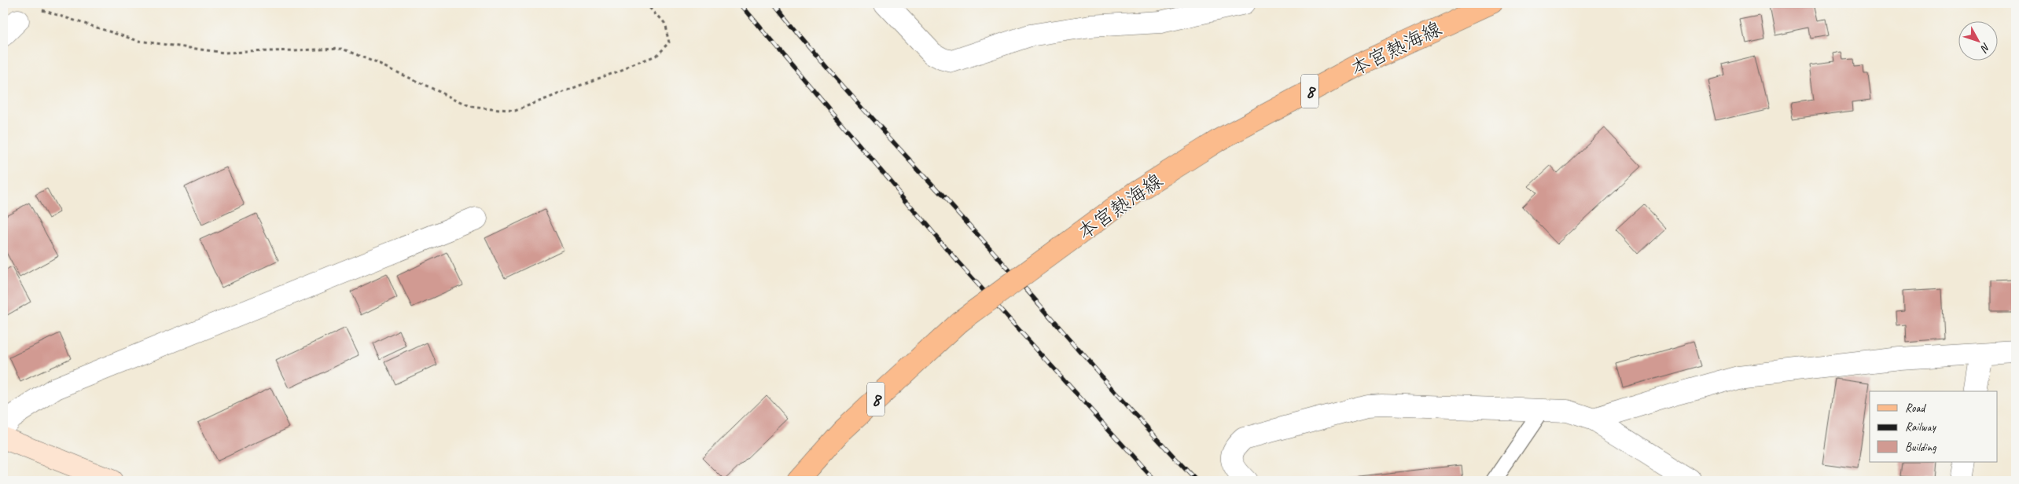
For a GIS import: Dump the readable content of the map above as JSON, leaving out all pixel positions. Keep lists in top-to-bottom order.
{
  "streets": {
    "main road": ["本宮熱海線", "8"]
  },
  "legend": ["Road", "Railway", "Building"],
  "north": "bottom right"
}
